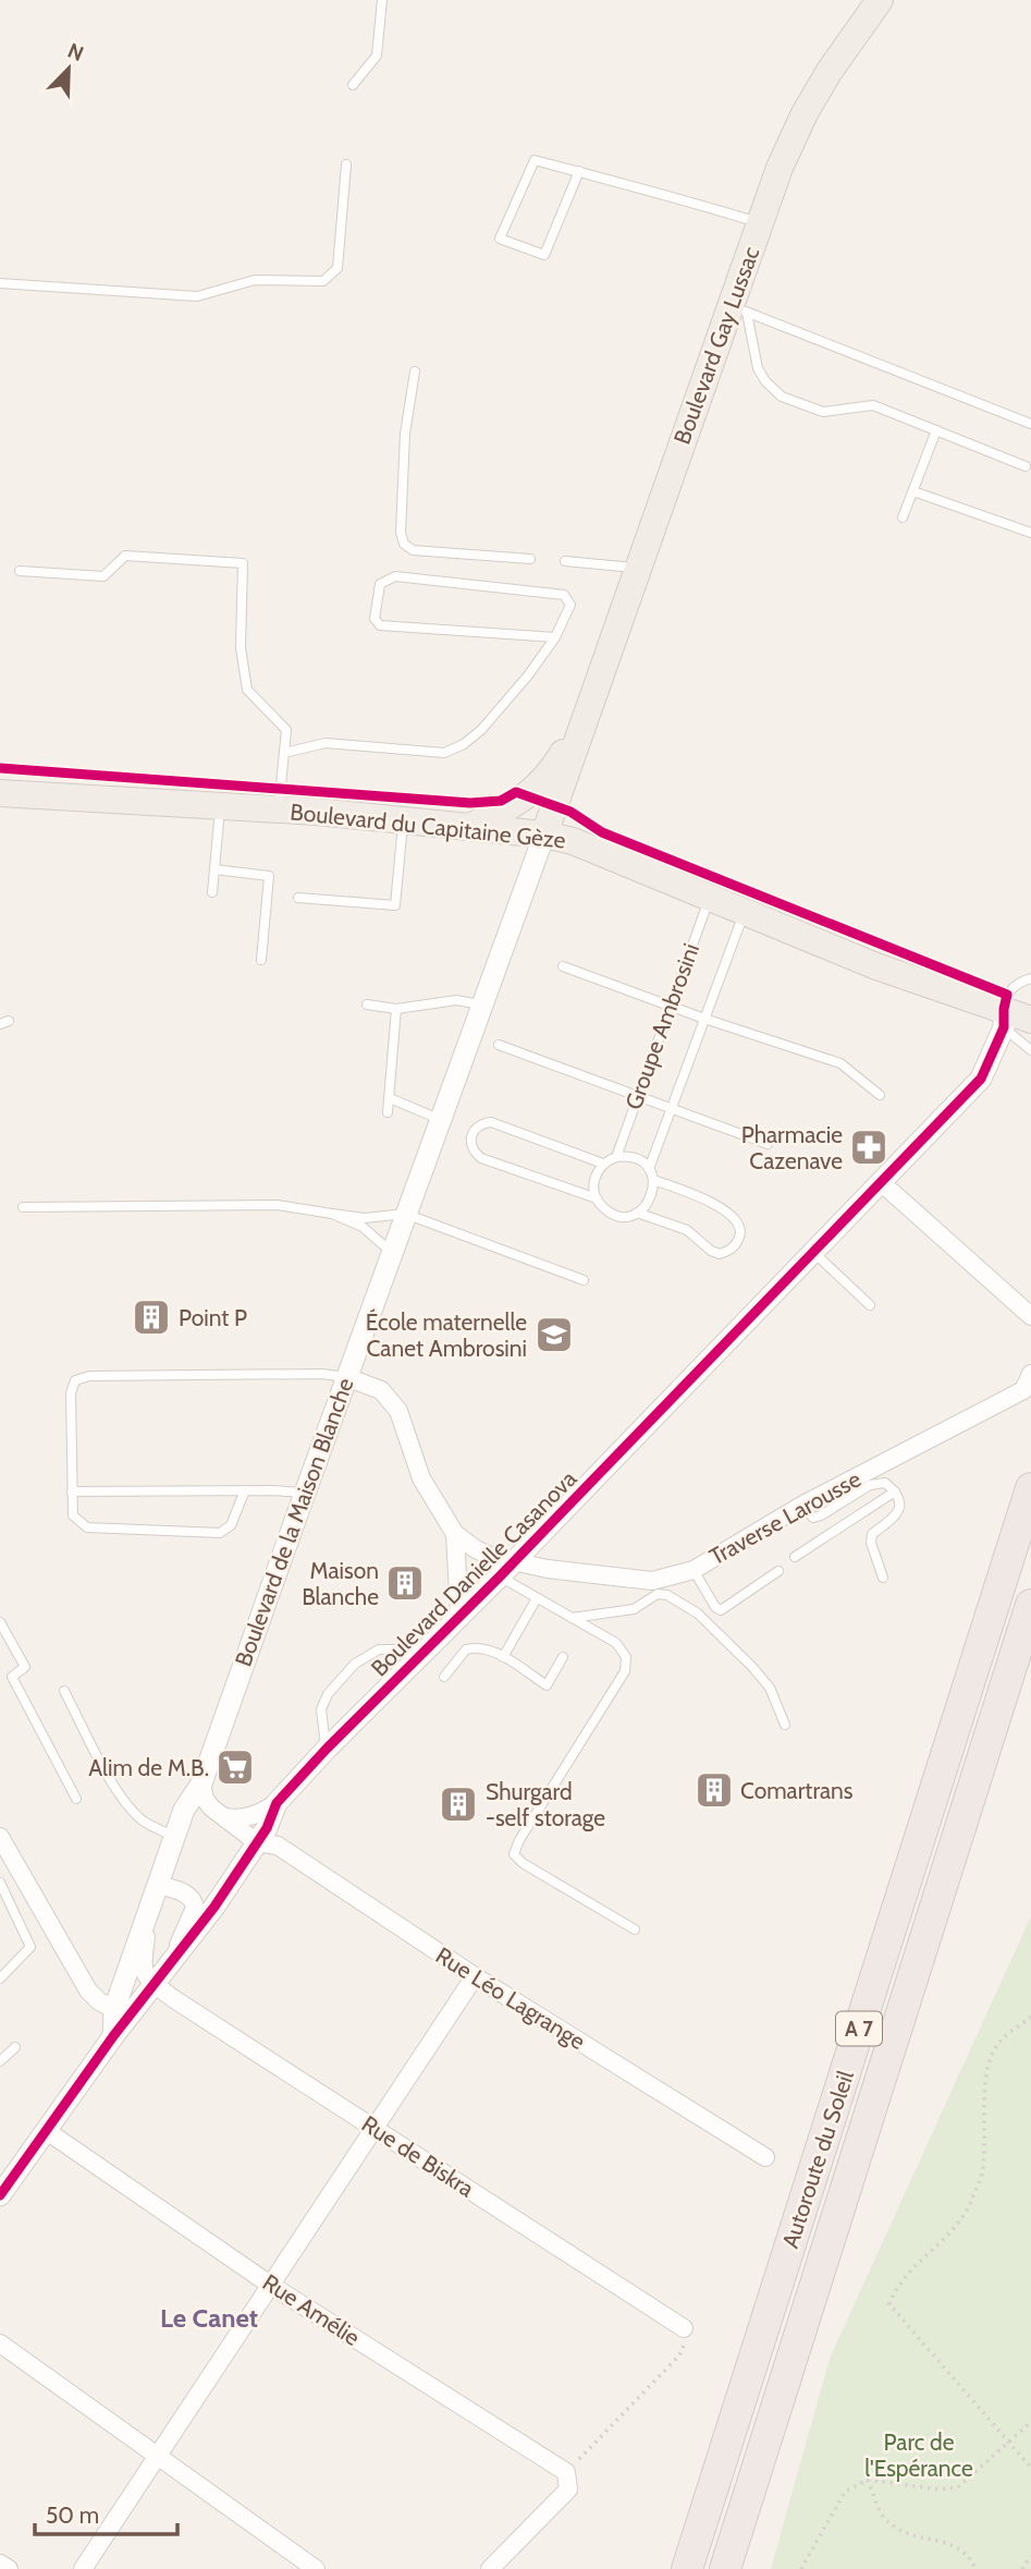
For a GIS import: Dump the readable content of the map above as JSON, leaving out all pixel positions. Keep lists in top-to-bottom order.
{
  "streets": {
    "highway": ["A 7", "Autoroute du Soleil"],
    "main road": ["Boulevard Gay Lussac", "Boulevard du Capitaine Gèze"],
    "street": [
      "Traverse Larousse",
      "Boulevard de la Maison Blanche",
      "Boulevard Danielle Casanova",
      "Rue Léo Lagrange",
      "Rue de Biskra",
      "Rue Amélie"
    ],
    "lane": ["Groupe Ambrosini"]
  },
  "crossings": [
    ["Boulevard Gay Lussac", "Boulevard du Capitaine Gèze"],
    ["Boulevard Gay Lussac", "Boulevard de la Maison Blanche"],
    ["Boulevard du Capitaine Gèze", "Groupe Ambrosini"],
    ["Boulevard du Capitaine Gèze", "Boulevard de la Maison Blanche"],
    ["Boulevard du Capitaine Gèze", "Boulevard Danielle Casanova"],
    ["Traverse Larousse", "Boulevard Danielle Casanova"],
    ["Boulevard de la Maison Blanche", "Boulevard Danielle Casanova"],
    ["Boulevard de la Maison Blanche", "Rue Léo Lagrange"],
    ["Boulevard Danielle Casanova", "Rue Léo Lagrange"],
    ["Boulevard Danielle Casanova", "Rue de Biskra"],
    ["Boulevard Danielle Casanova", "Rue Amélie"]
  ],
  "districts": ["Le Canet"],
  "parks": ["Parc de l'Espérance"],
  "places": {
    "pharmacy": ["Pharmacie Cazenave"],
    "building": [
      "Point P",
      "Maison Blanche",
      "Comartrans",
      "Shurgard -self storage"
    ],
    "school or university": ["École maternelle Canet Ambrosini"],
    "supermarket": ["Alim de M.B."]
  },
  "scale_bar": "50 m",
  "north": "top right"
}
